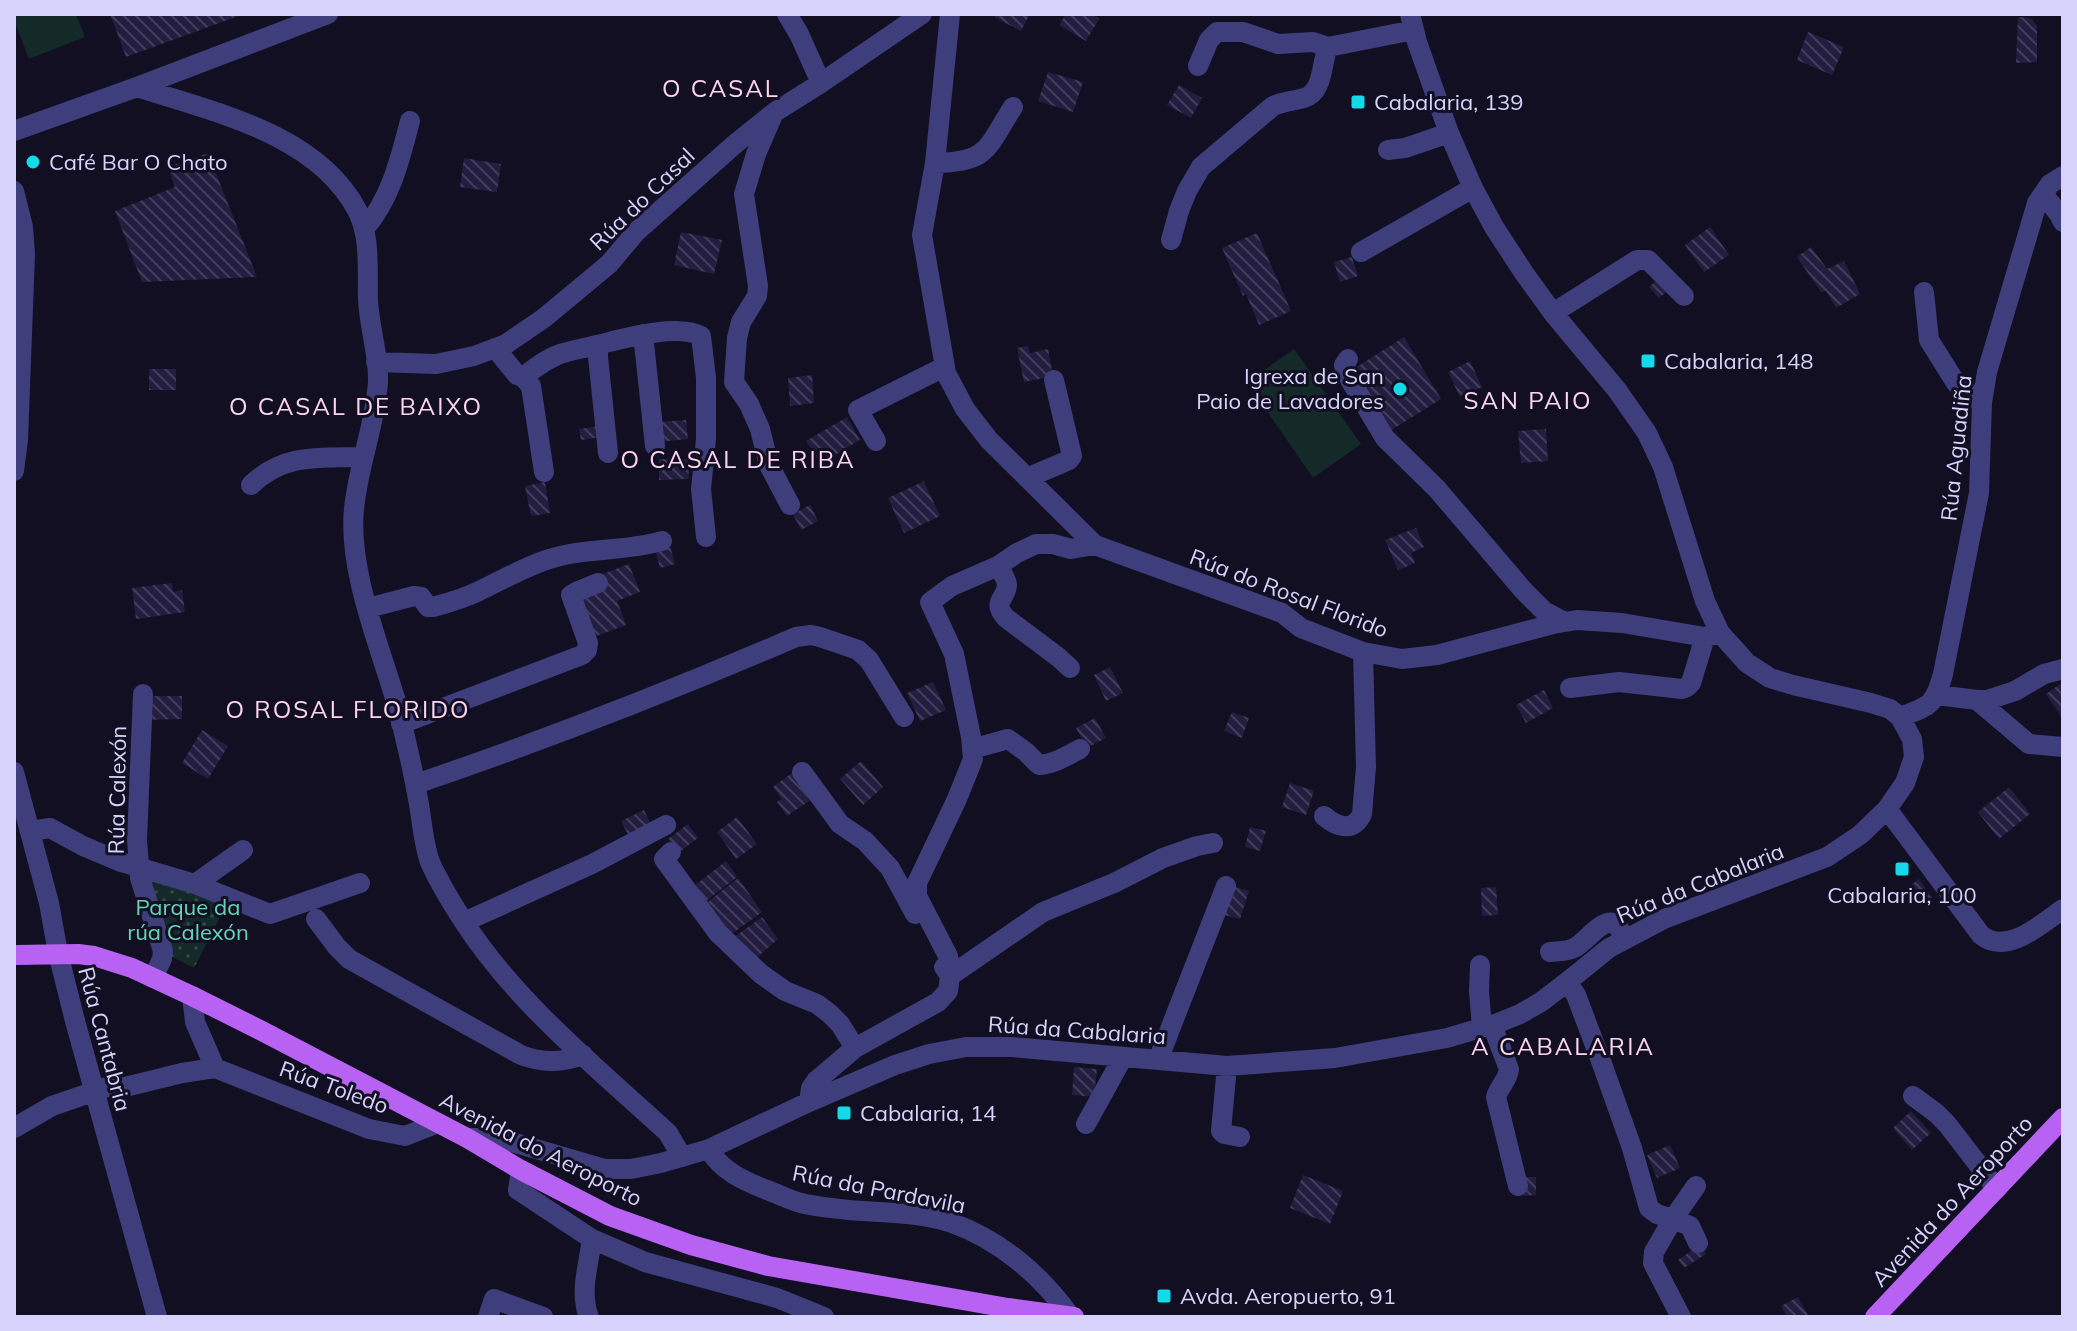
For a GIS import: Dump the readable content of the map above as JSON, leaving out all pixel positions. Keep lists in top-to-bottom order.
{
  "streets": {
    "main road": ["Avenida do Aeroporto"],
    "street": [
      "Rúa do Casal",
      "Rúa Aguadiña",
      "Rúa do Rosal Florido",
      "Rúa Calexón",
      "Rúa da Cabalaria",
      "Rúa Cantabria",
      "Rúa Toledo",
      "Rúa da Pardavila"
    ]
  },
  "crossings": [
    ["Rúa Calexón", "Avenida do Aeroporto"],
    ["Rúa da Cabalaria", "Avenida do Aeroporto"],
    ["Rúa da Cabalaria", "Rúa da Pardavila"],
    ["Rúa Cantabria", "Avenida do Aeroporto"],
    ["Rúa Toledo", "Avenida do Aeroporto"],
    ["Avenida do Aeroporto", "Rúa da Pardavila"]
  ],
  "districts": [
    "O CASAL",
    "SAN PAIO",
    "O CASAL DE BAIXO",
    "O CASAL DE RIBA",
    "O ROSAL FLORIDO",
    "A CABALARIA"
  ],
  "parks": ["Parque da rúa Calexón"],
  "places": {
    "transit": [
      "Cabalaria, 139",
      "Cabalaria, 148",
      "Cabalaria, 100",
      "Cabalaria, 14",
      "Avda. Aeropuerto, 91"
    ],
    "other": ["Café Bar O Chato", "Igrexa de San Paio de Lavadores"]
  }
}
